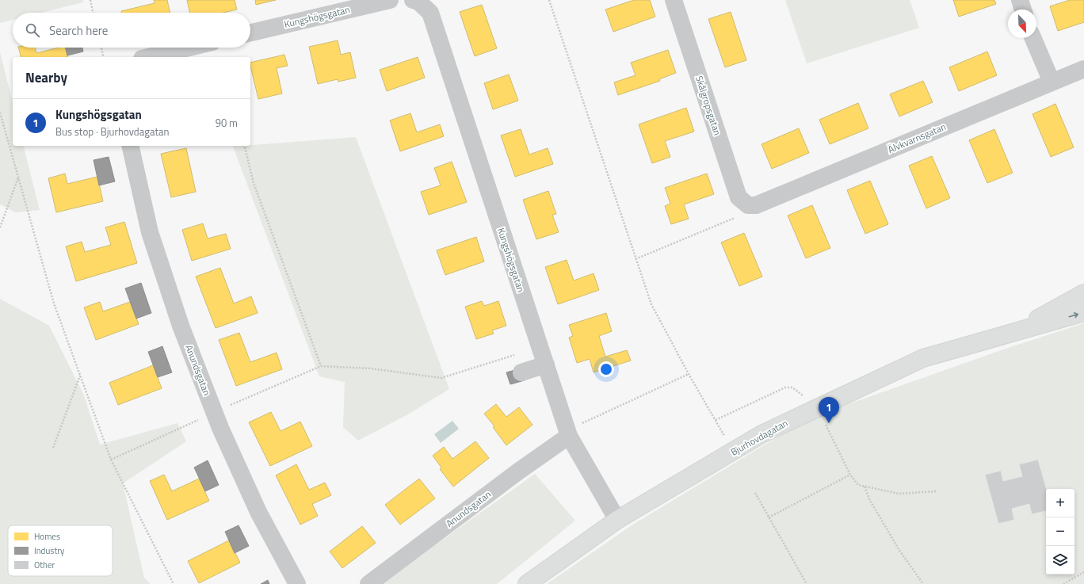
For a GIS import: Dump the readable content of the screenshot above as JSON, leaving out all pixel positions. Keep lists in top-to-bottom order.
{
  "streets": {
    "main road": ["Bjurhovdagatan"],
    "street": [
      "Kungshögsgatan",
      "Skålgropsgatan",
      "Älvkvarnsgatan",
      "Anundsgatan"
    ]
  },
  "crossings": [
    ["Kungshögsgatan", "Anundsgatan"],
    ["Kungshögsgatan", "Bjurhovdagatan"],
    ["Skålgropsgatan", "Älvkvarnsgatan"]
  ],
  "legend": ["Homes", "Industry", "Other"],
  "north": "bottom right",
  "page": {
    "search": "Search here",
    "heading": "Nearby",
    "list": [
      {
        "mark": "1",
        "name": "Kungshögsgatan",
        "note": "Bus stop · Bjurhovdagatan",
        "value": "90 m"
      }
    ],
    "pins": "1",
    "map_buttons": ["+", "−"]
  }
}
